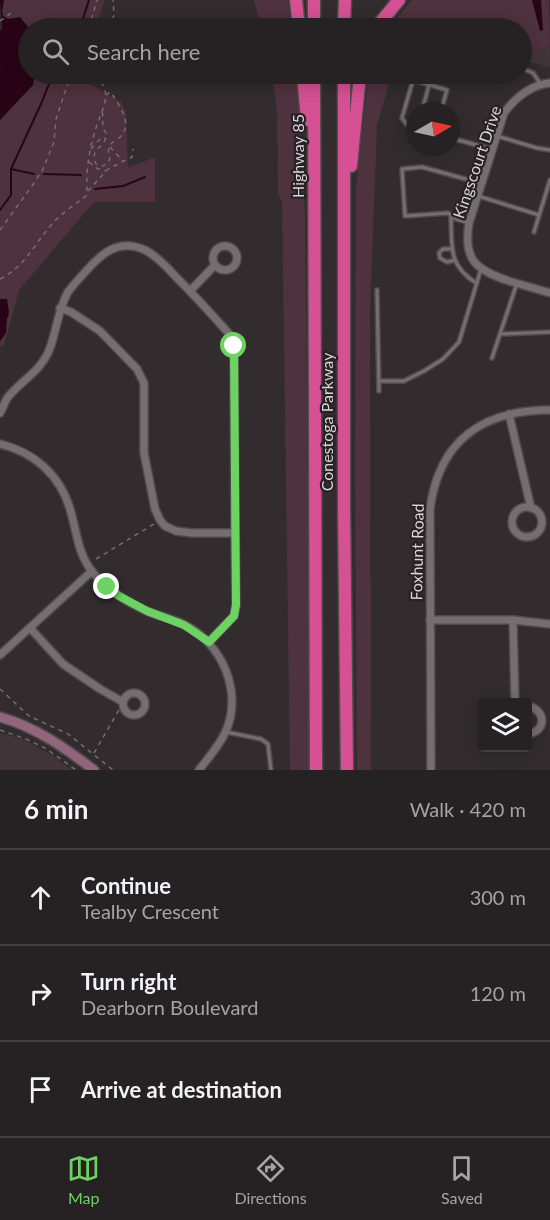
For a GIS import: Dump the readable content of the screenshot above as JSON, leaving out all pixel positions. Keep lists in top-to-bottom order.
{
  "streets": {
    "highway": ["Highway 85", "Conestoga Parkway"],
    "street": ["Kingscourt Drive", "Foxhunt Road"]
  },
  "crossings": [
    ["Highway 85", "Conestoga Parkway"]
  ],
  "north": "right",
  "page": {
    "search": "Search here",
    "heading": ["6 min", "Walk · 420 m"],
    "list": [
      ["Continue", "Tealby Crescent", "300 m"],
      ["Turn right", "Dearborn Boulevard", "120 m"],
      "Arrive at destination"
    ],
    "nav": ["Map", "Directions", "Saved"]
  }
}
